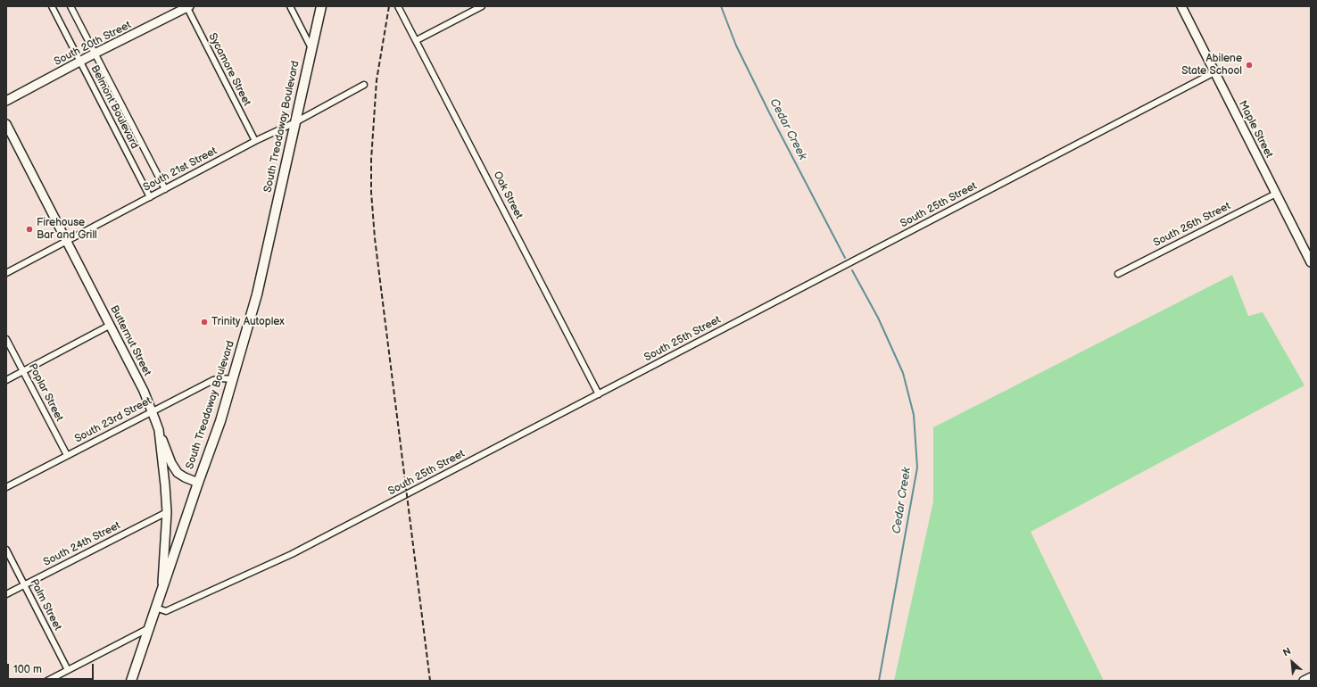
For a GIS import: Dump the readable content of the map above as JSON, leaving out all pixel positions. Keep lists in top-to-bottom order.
{
  "streets": {
    "main road": ["South Treadaway Boulevard"],
    "street": [
      "South 20th Street",
      "Sycamore Street",
      "Belmont Boulevard",
      "Maple Street",
      "South 21st Street",
      "Oak Street",
      "South 25th Street",
      "South 26th Street",
      "Butternut Street",
      "Poplar Street",
      "South 23rd Street",
      "South 24th Street",
      "Palm Street"
    ]
  },
  "crossings": [
    ["South 20th Street", "Sycamore Street"],
    ["South 20th Street", "Belmont Boulevard"],
    ["Sycamore Street", "South 21st Street"],
    ["Belmont Boulevard", "South 21st Street"],
    ["South Treadaway Boulevard", "South 21st Street"],
    ["South Treadaway Boulevard", "South 25th Street"],
    ["South Treadaway Boulevard", "Butternut Street"],
    ["South Treadaway Boulevard", "South 23rd Street"],
    ["Maple Street", "South 25th Street"],
    ["Maple Street", "South 26th Street"],
    ["South 21st Street", "Butternut Street"],
    ["Oak Street", "South 25th Street"],
    ["Butternut Street", "South 23rd Street"],
    ["Butternut Street", "South 24th Street"],
    ["Poplar Street", "South 23rd Street"],
    ["South 24th Street", "Palm Street"]
  ],
  "water": ["Cedar Creek"],
  "places": ["Abilene State School", "Firehouse Bar and Grill", "Trinity Autoplex"],
  "scale_bar": "100 m",
  "north": "top left"
}
